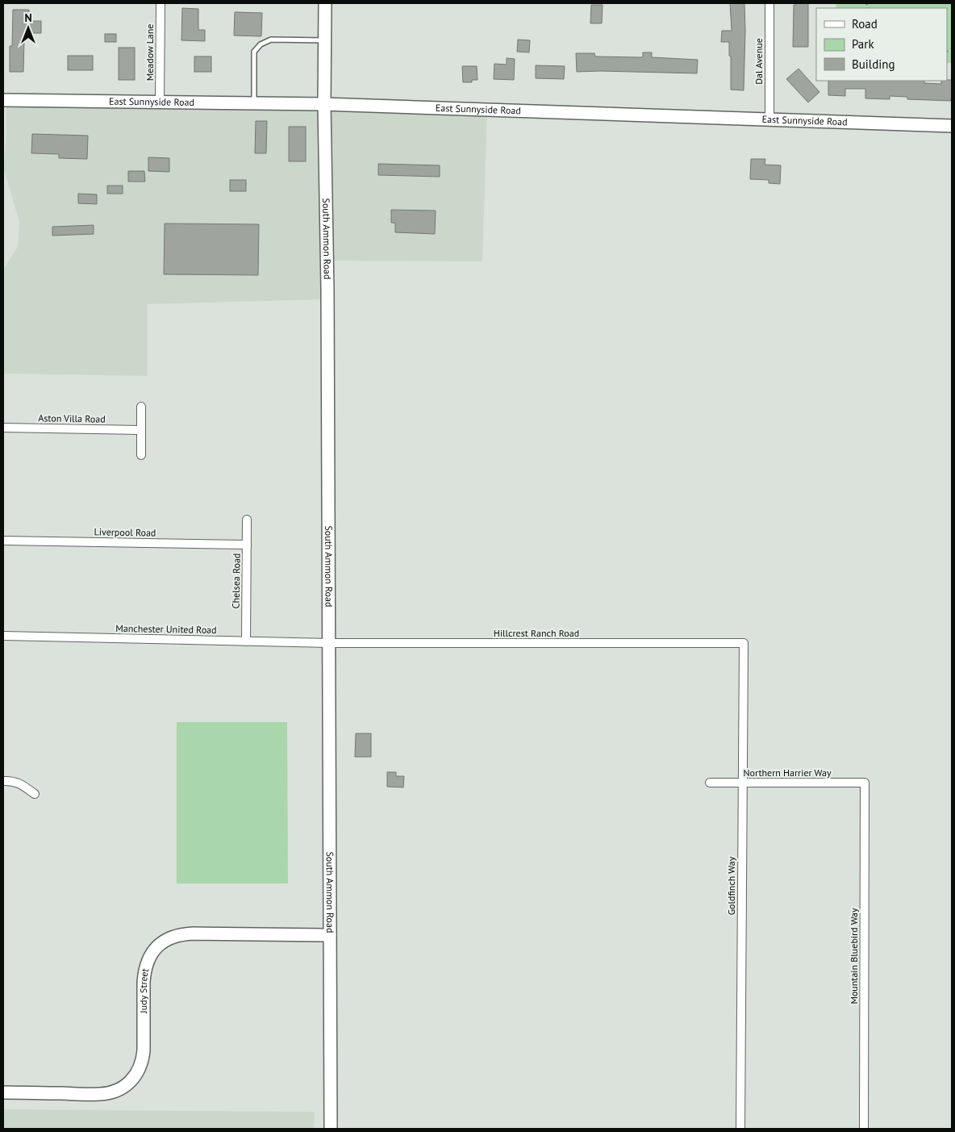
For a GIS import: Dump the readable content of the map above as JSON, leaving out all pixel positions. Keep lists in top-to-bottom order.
{
  "streets": {
    "street": [
      "Meadow Lane",
      "Dal Avenue",
      "East Sunnyside Road",
      "South Ammon Road",
      "Aston Villa Road",
      "Liverpool Road",
      "Chelsea Road",
      "Manchester United Road",
      "Hillcrest Ranch Road",
      "Northern Harrier Way",
      "Goldfinch Way",
      "Mountain Bluebird Way",
      "Judy Street"
    ]
  },
  "crossings": [
    ["Meadow Lane", "East Sunnyside Road"],
    ["Dal Avenue", "East Sunnyside Road"],
    ["East Sunnyside Road", "South Ammon Road"],
    ["South Ammon Road", "Manchester United Road"],
    ["South Ammon Road", "Hillcrest Ranch Road"],
    ["South Ammon Road", "Judy Street"],
    ["Liverpool Road", "Chelsea Road"],
    ["Chelsea Road", "Manchester United Road"],
    ["Manchester United Road", "Hillcrest Ranch Road"],
    ["Hillcrest Ranch Road", "Goldfinch Way"],
    ["Northern Harrier Way", "Goldfinch Way"],
    ["Northern Harrier Way", "Mountain Bluebird Way"]
  ],
  "legend": ["Road", "Park", "Building"],
  "north": "top"
}
